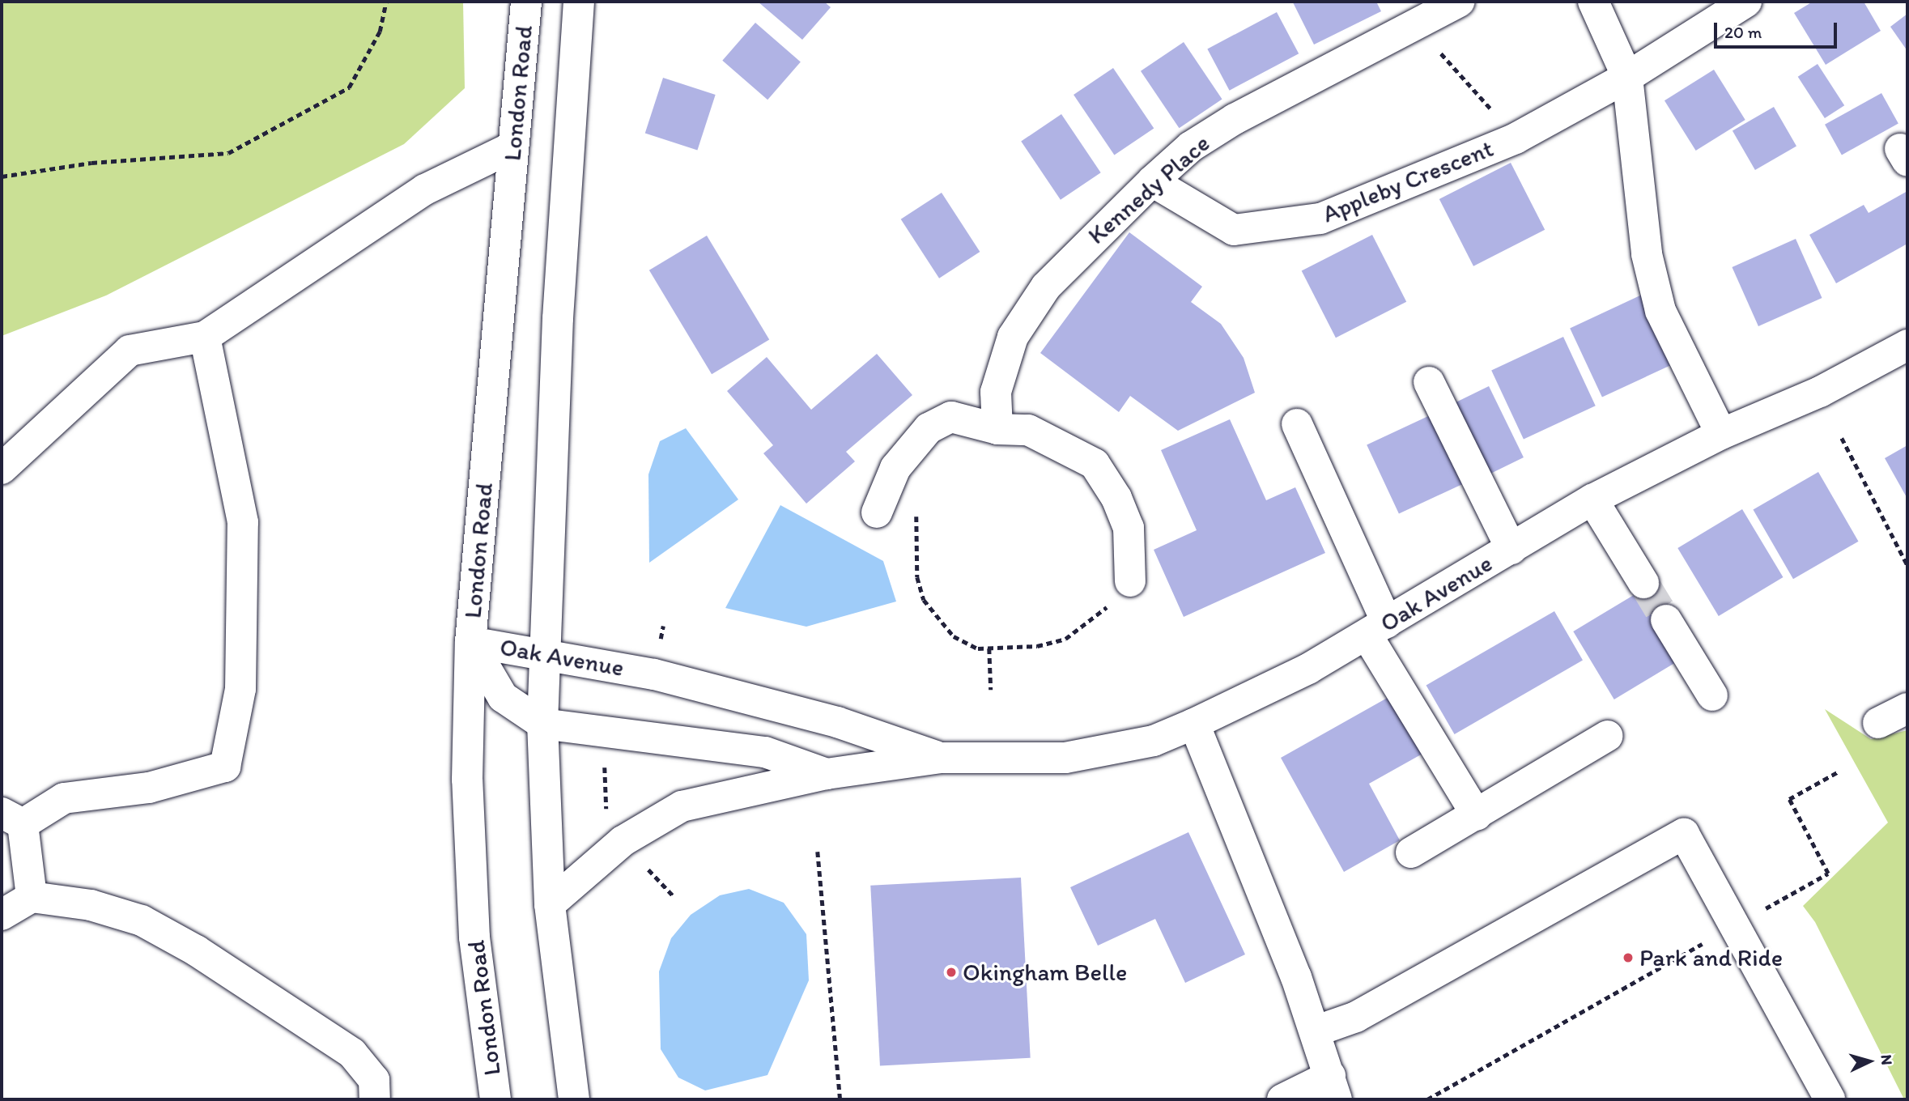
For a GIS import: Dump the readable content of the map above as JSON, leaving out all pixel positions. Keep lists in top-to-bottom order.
{
  "streets": {
    "street": [
      "London Road",
      "Appleby Crescent",
      "Kennedy Place",
      "Oak Avenue"
    ]
  },
  "crossings": [
    ["London Road", "Oak Avenue"],
    ["Appleby Crescent", "Kennedy Place"]
  ],
  "places": ["Park and Ride", "Okingham Belle"],
  "scale_bar": "20 m",
  "north": "right"
}
